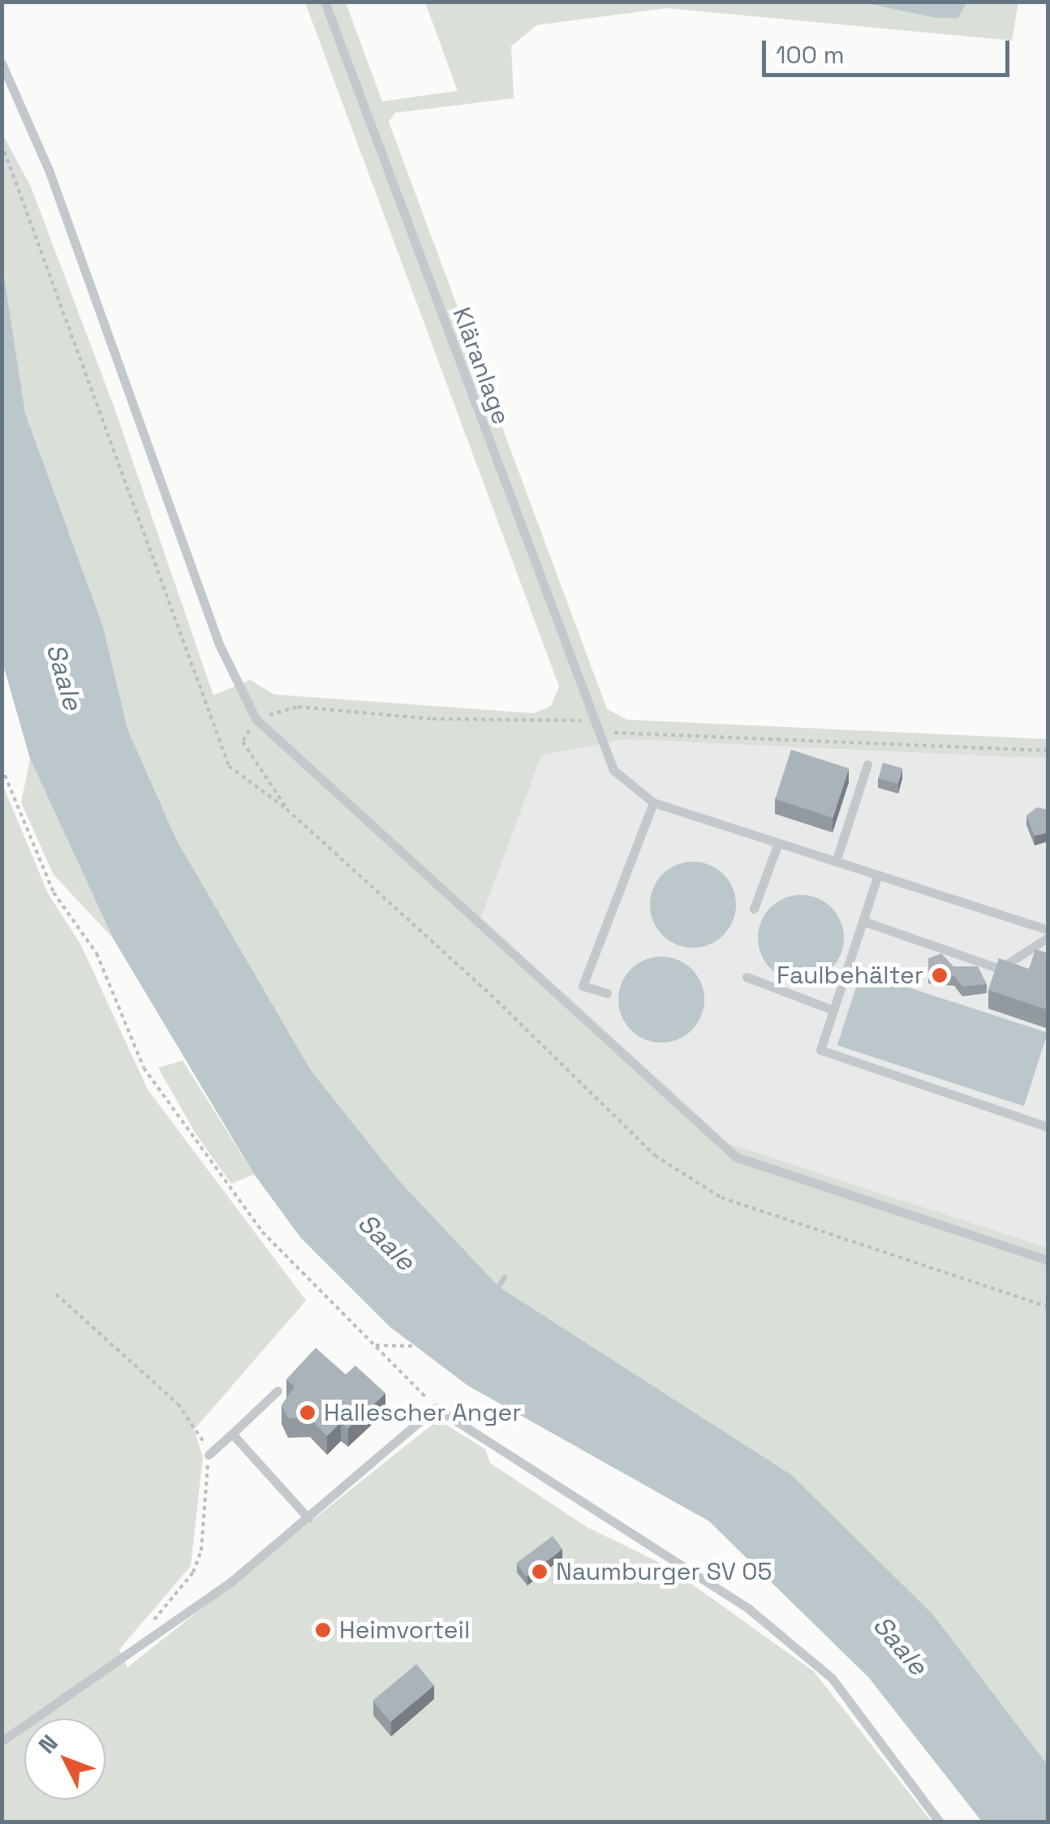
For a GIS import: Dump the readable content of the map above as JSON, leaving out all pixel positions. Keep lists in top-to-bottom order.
{
  "streets": {
    "lane": ["Kläranlage"]
  },
  "water": ["Saale"],
  "places": [
    "Faulbehälter",
    "Hallescher Anger",
    "Naumburger SV 05",
    "Heimvorteil"
  ],
  "scale_bar": "100 m",
  "north": "top left"
}
